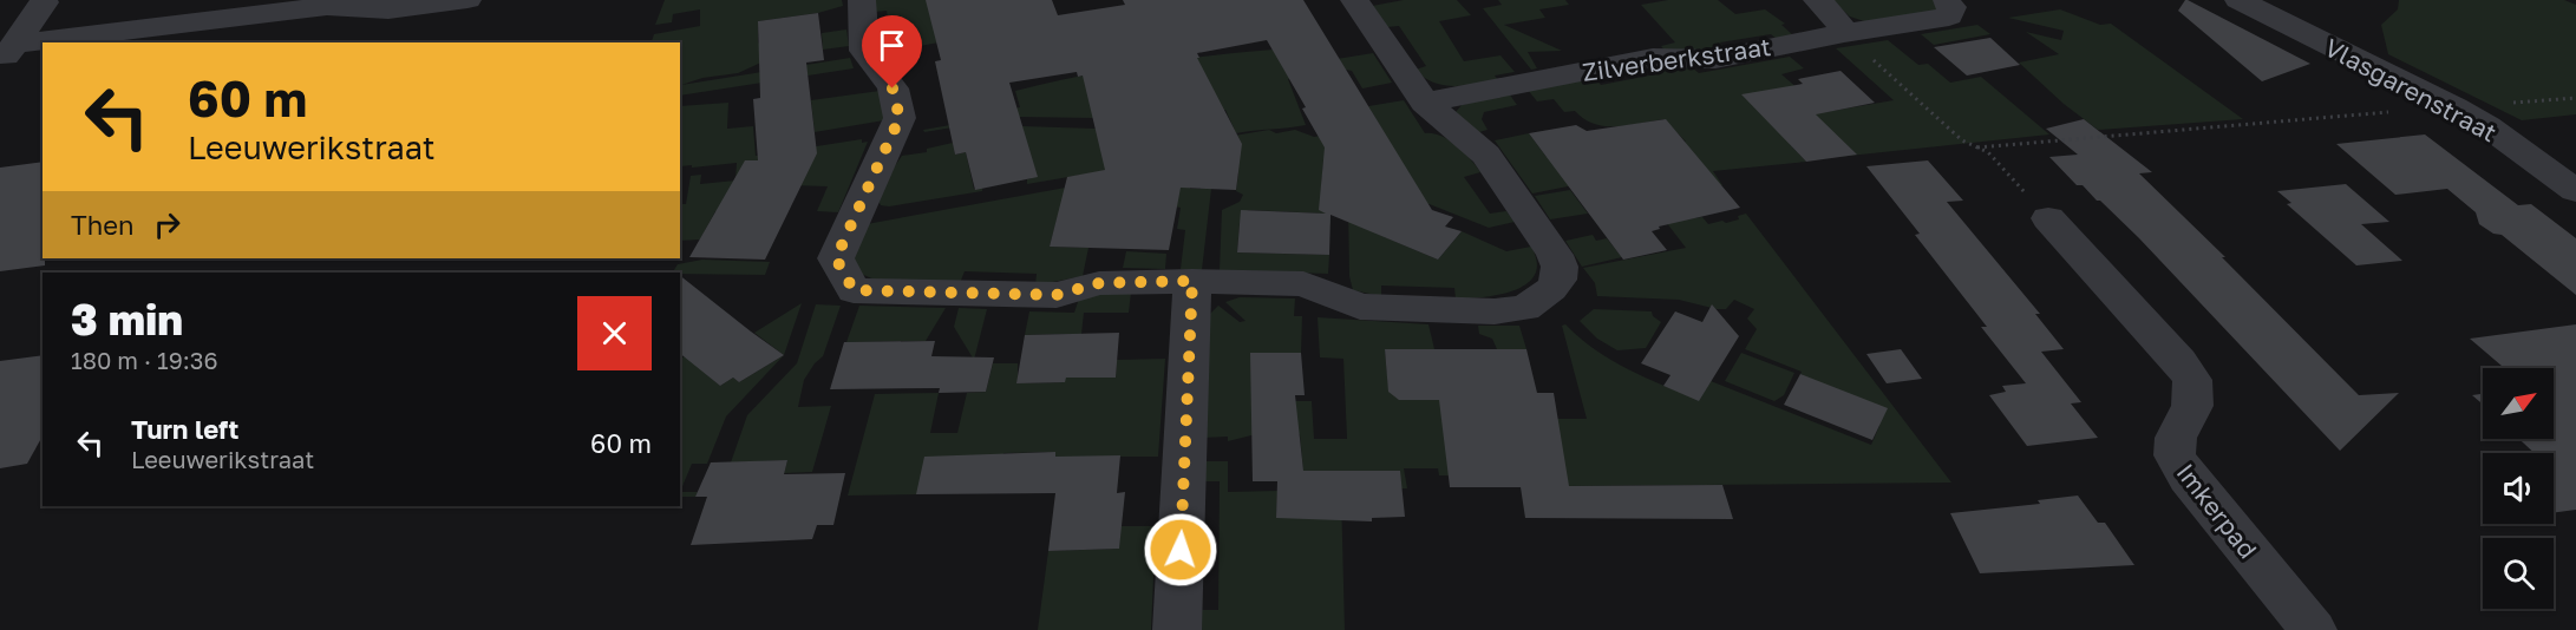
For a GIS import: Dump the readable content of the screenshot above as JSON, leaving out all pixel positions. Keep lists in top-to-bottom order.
{
  "streets": {
    "street": ["Zilverberkstraat", "Vlasgarenstraat", "Imkerpad"]
  },
  "north": "top right",
  "page": {
    "turn": ["60 m", "Leeuwerikstraat"],
    "then": "Then",
    "heading": ["3 min", "180 m · 19:36"],
    "list": [
      {
        "name": "Turn left",
        "note": "Leeuwerikstraat",
        "value": "60 m"
      }
    ]
  }
}
